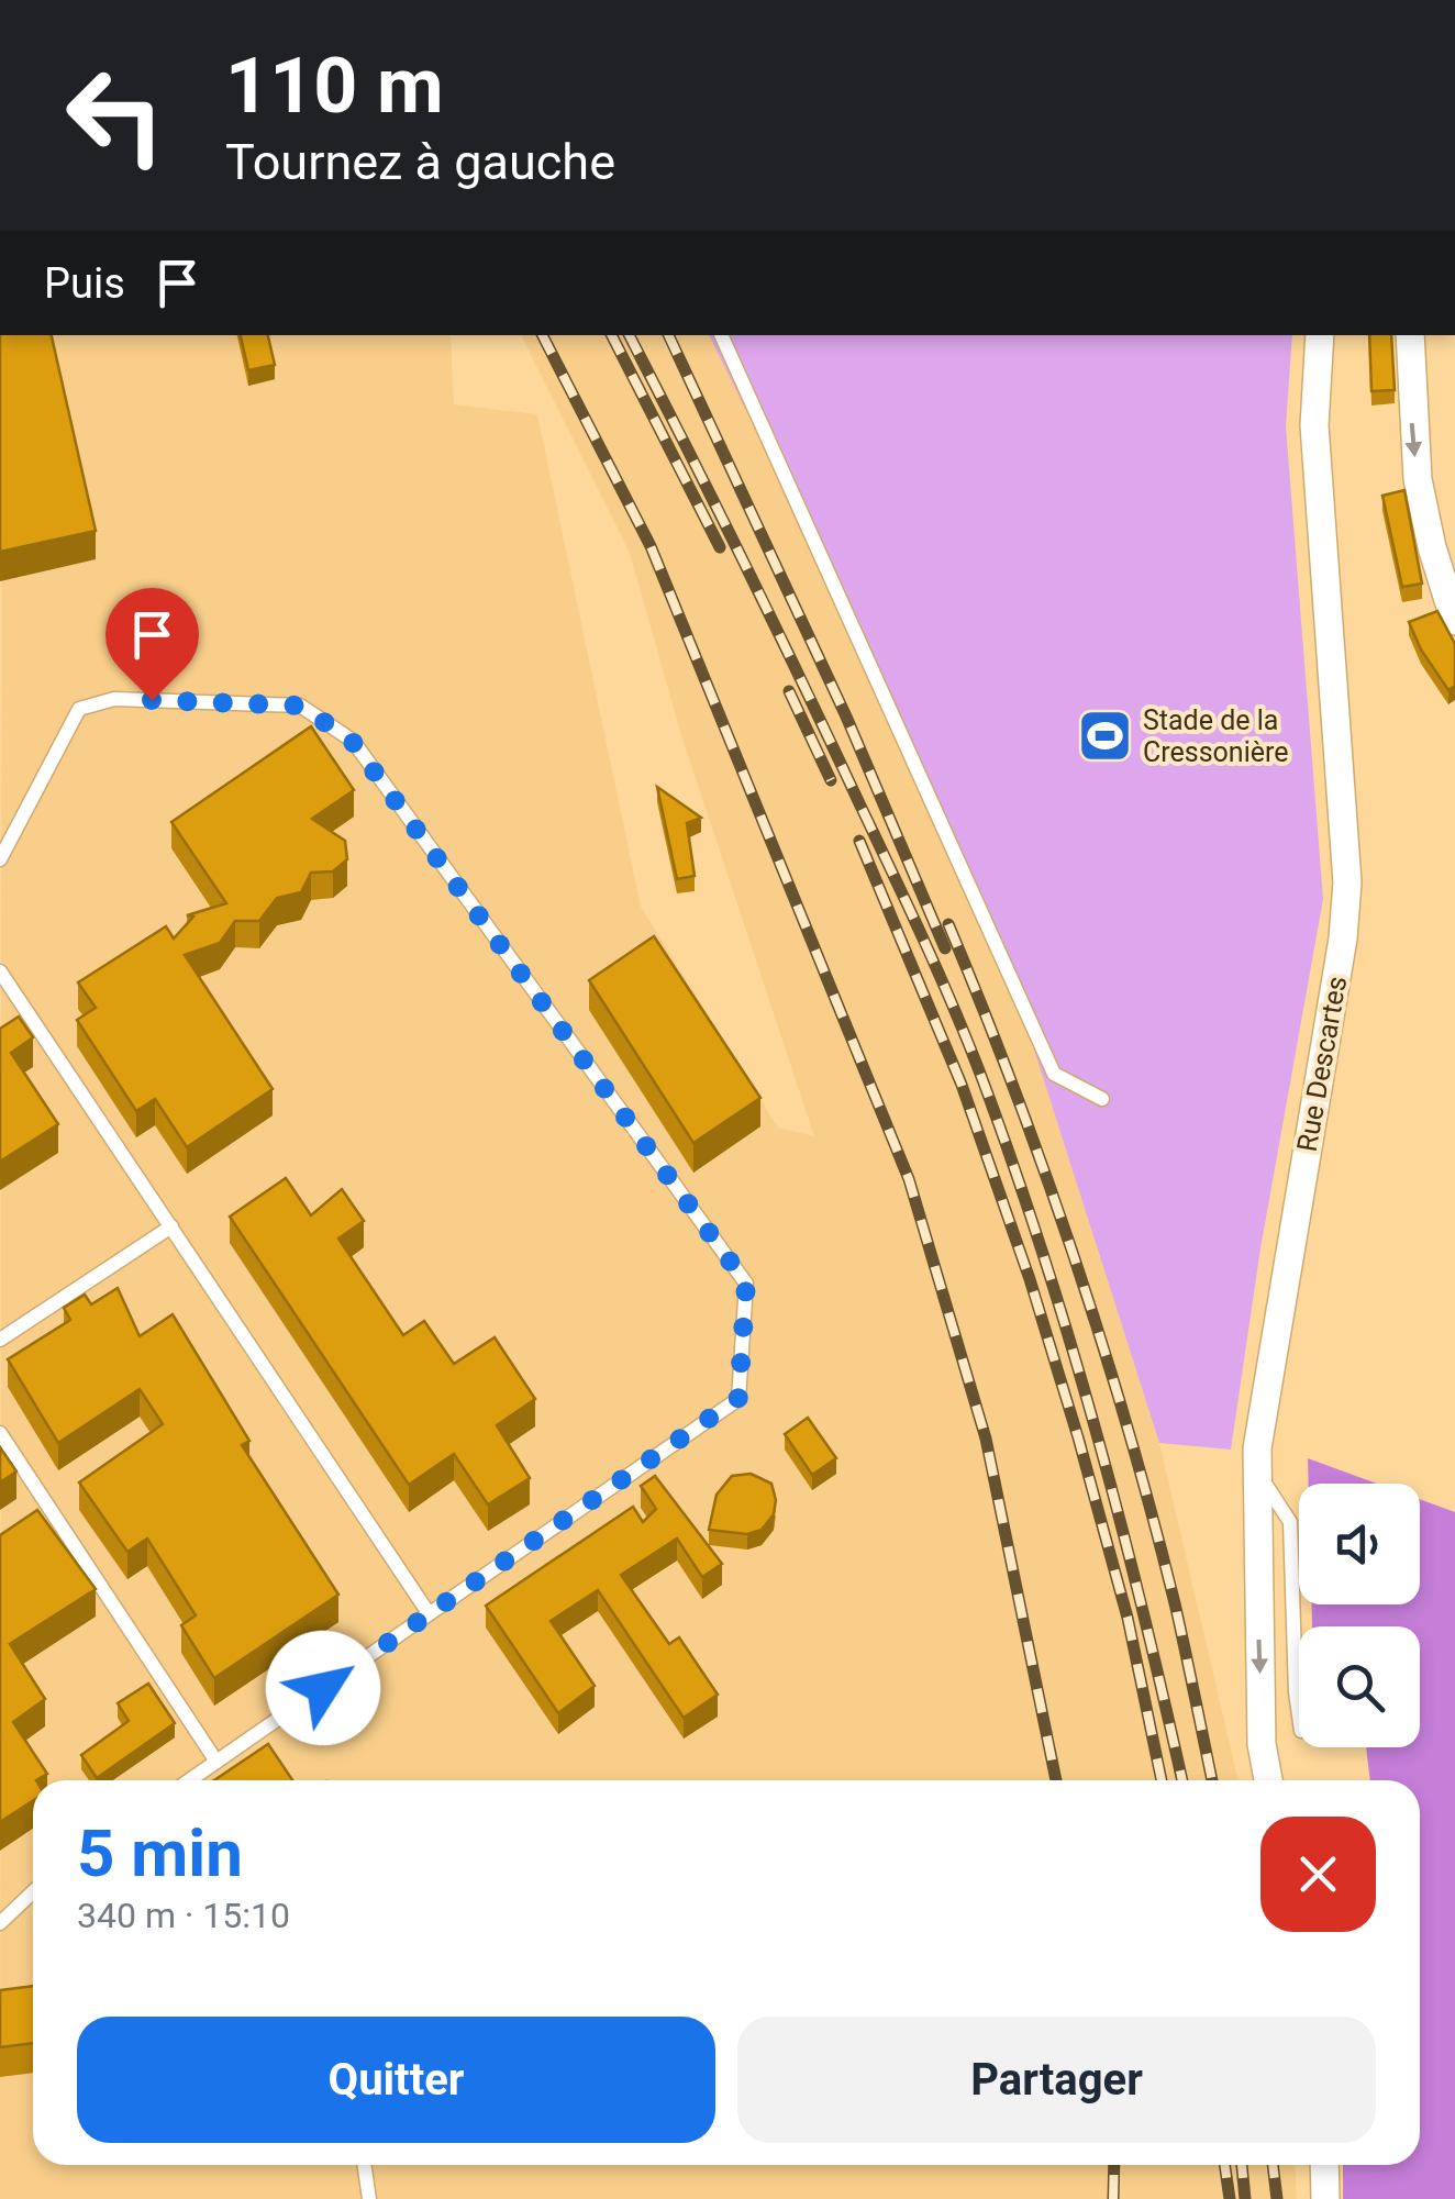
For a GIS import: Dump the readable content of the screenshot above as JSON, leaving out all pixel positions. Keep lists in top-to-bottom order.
{
  "streets": {
    "street": ["Rue Descartes"]
  },
  "places": {
    "sports": ["Stade de la Cressonière"]
  },
  "page": {
    "turn": ["110 m", "Tournez à gauche"],
    "then": "Puis",
    "heading": ["5 min", "340 m · 15:10"],
    "buttons": ["Quitter", "Partager"]
  }
}
